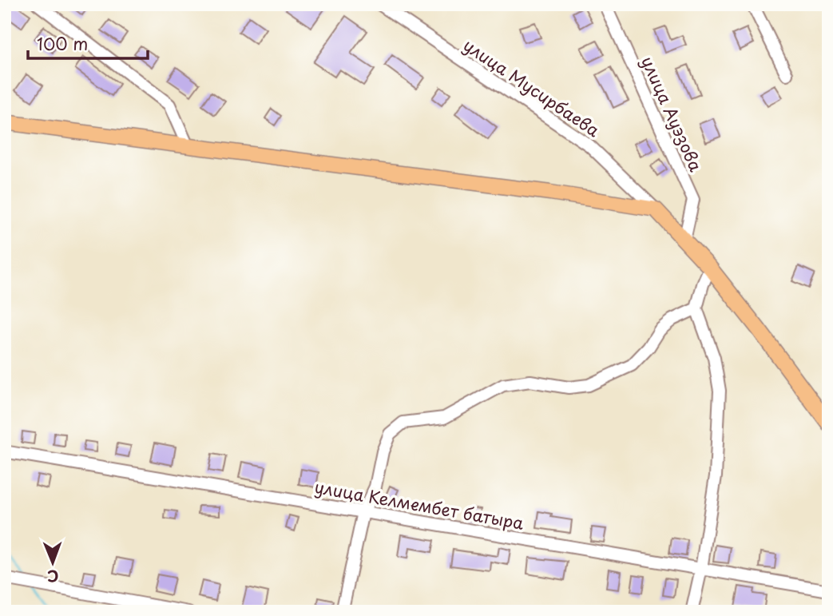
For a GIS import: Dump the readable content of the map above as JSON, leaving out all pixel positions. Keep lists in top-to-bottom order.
{
  "streets": {
    "street": ["улица Мусирбаева", "улица Ауэзова", "улица Келмембет батыра"]
  },
  "scale_bar": "100 m",
  "north": "bottom"
}
